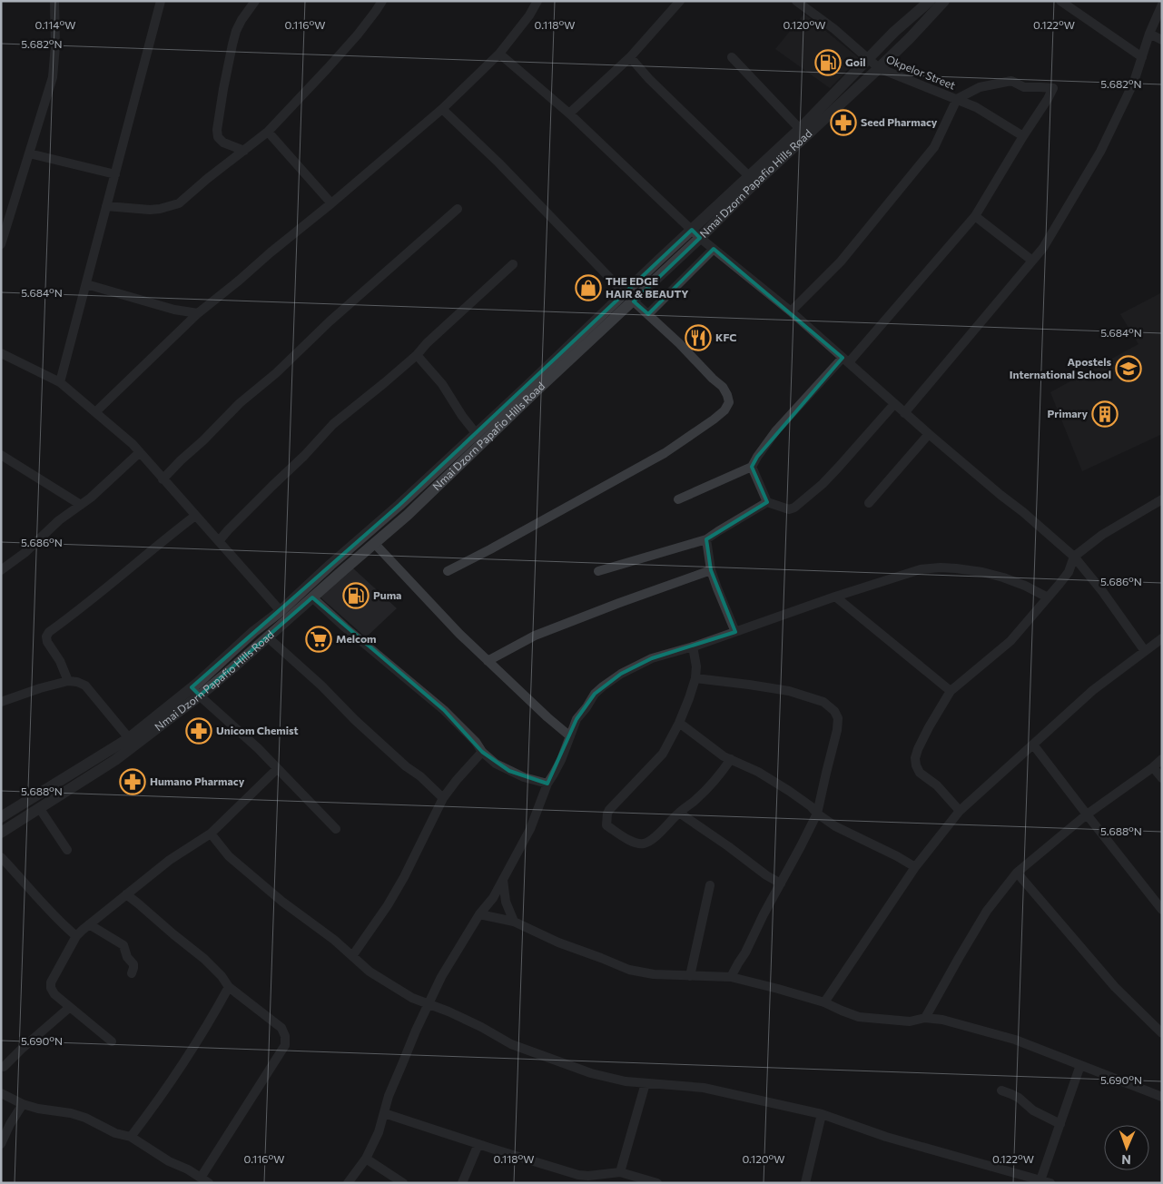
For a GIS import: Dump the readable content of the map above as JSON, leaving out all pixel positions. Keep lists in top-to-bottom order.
{
  "streets": {
    "street": ["Okpelor Street", "Nmai Dzorn Papafio Hills Road"]
  },
  "crossings": [
    ["Okpelor Street", "Nmai Dzorn Papafio Hills Road"]
  ],
  "places": {
    "fuel station": ["Goil", "Puma"],
    "pharmacy": ["Seed Pharmacy", "Unicom Chemist", "Humano Pharmacy"],
    "shop": ["THE EDGE HAIR & BEAUTY"],
    "restaurant": ["KFC"],
    "school or university": ["Apostels International School"],
    "building": ["Primary"],
    "supermarket": ["Melcom"]
  },
  "north": "bottom",
  "coordinates": [
    "0.114°W",
    "0.116°W",
    "0.118°W",
    "0.120°W",
    "0.122°W",
    "5.682°N",
    "5.684°N",
    "5.686°N",
    "5.688°N",
    "5.690°N"
  ]
}
